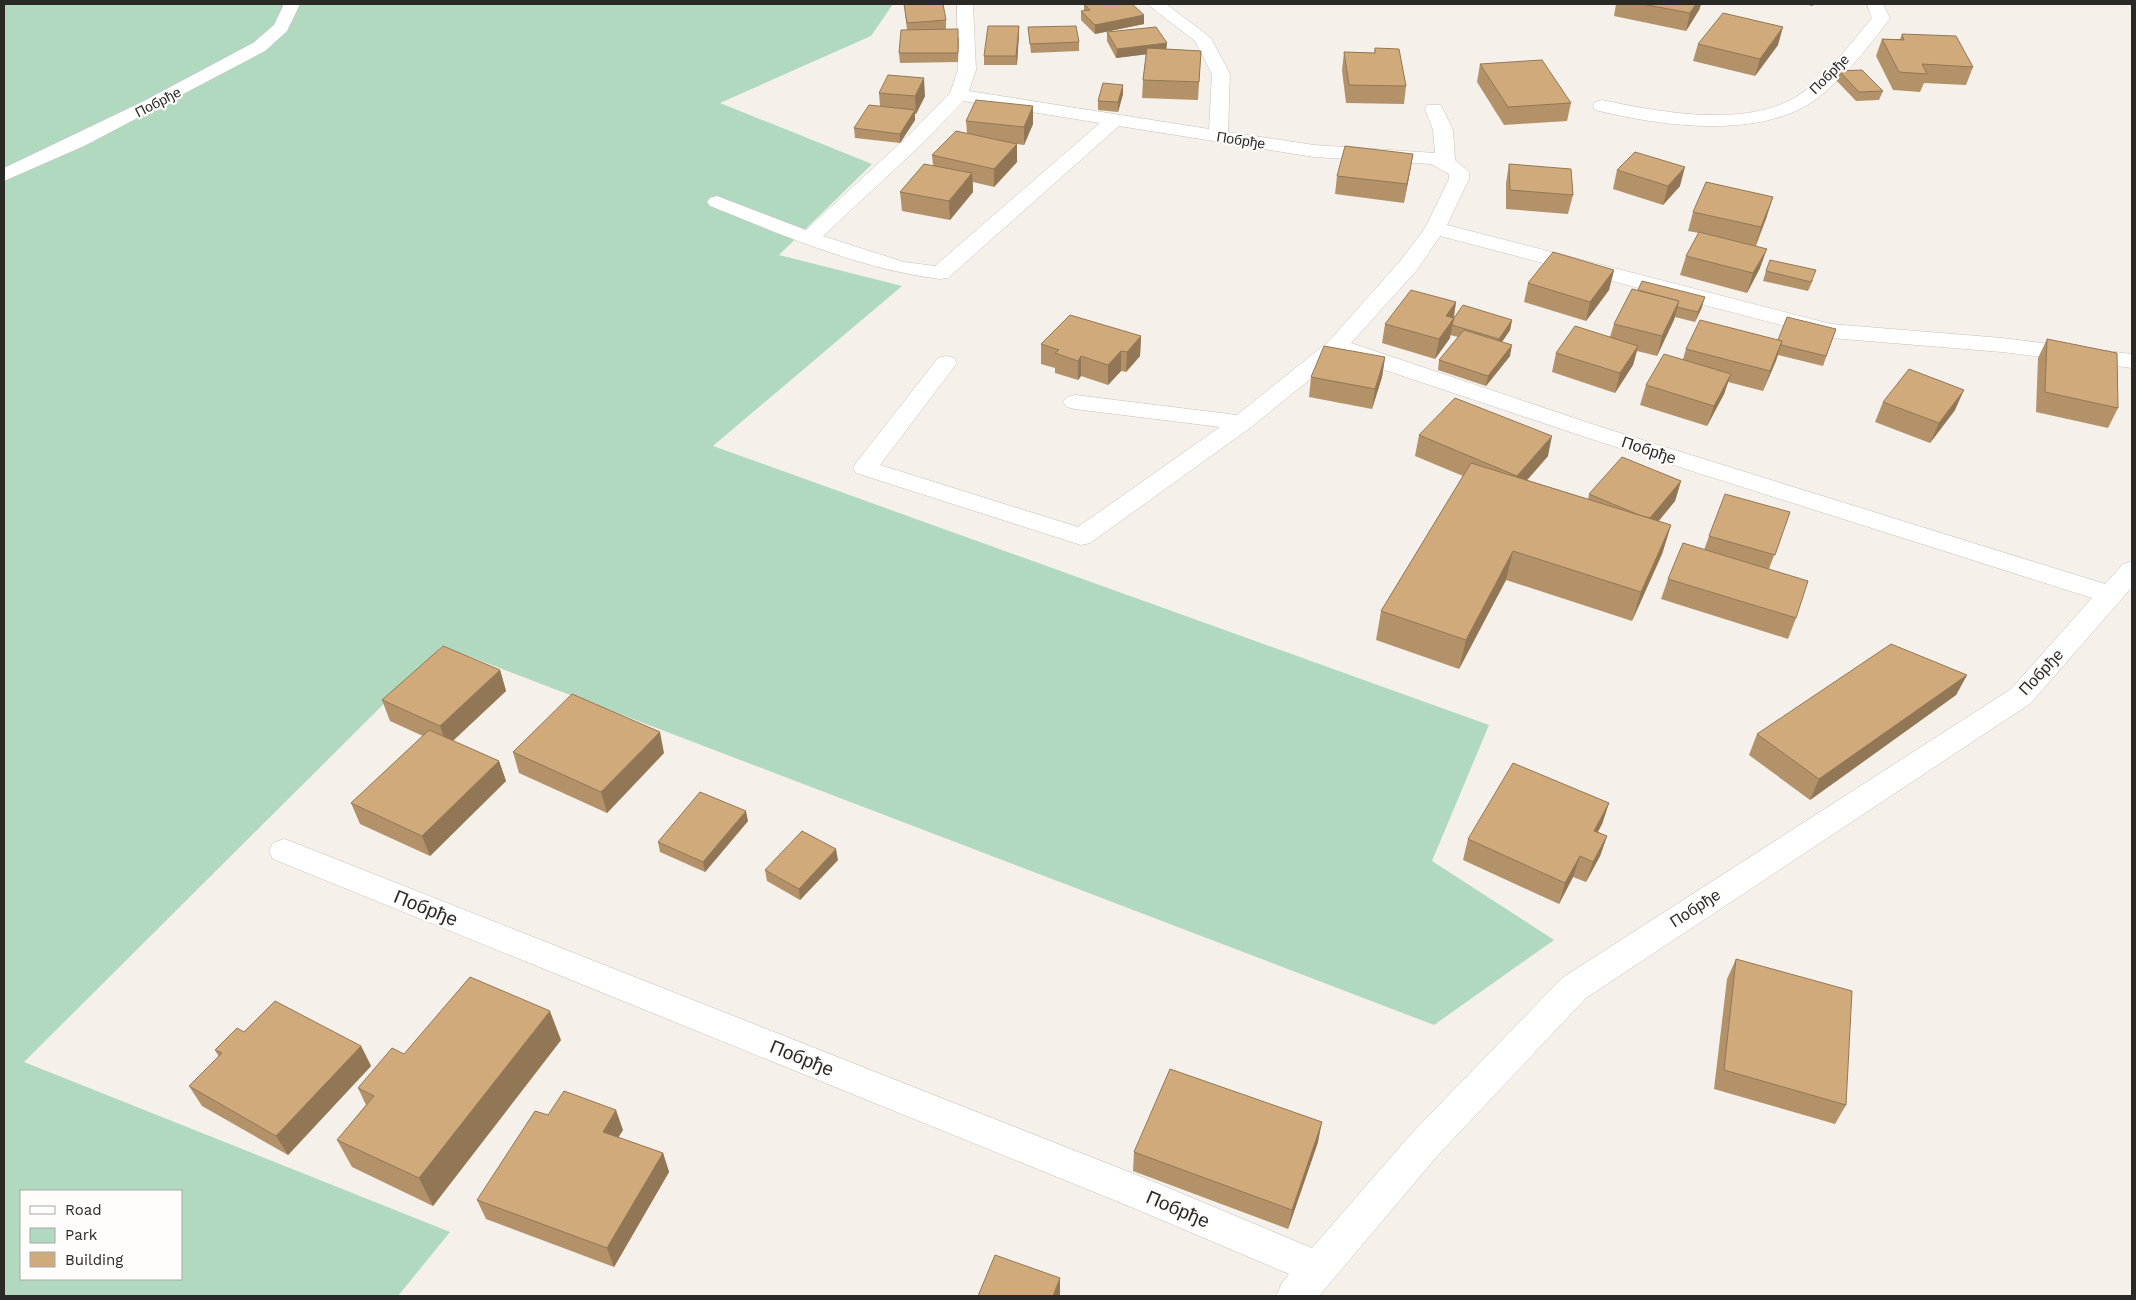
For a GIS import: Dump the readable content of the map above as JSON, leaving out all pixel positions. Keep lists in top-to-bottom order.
{
  "streets": {
    "street": ["Побрђе"]
  },
  "legend": ["Road", "Park", "Building"]
}
